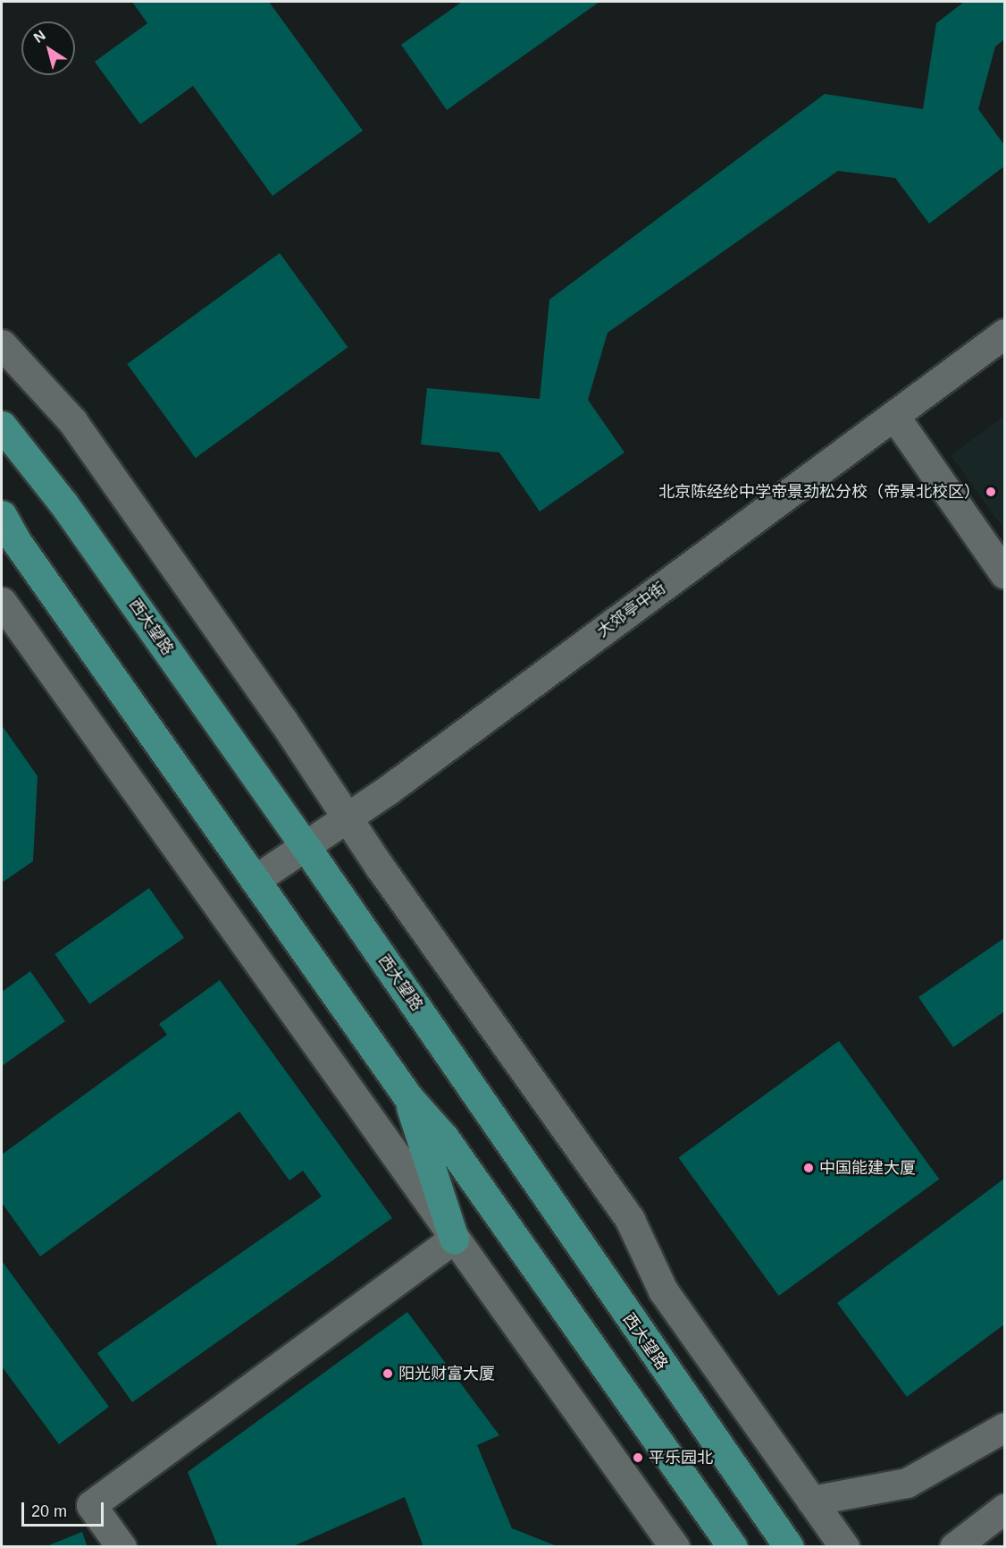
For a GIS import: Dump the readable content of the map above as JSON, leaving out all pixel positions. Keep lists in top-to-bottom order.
{
  "streets": {
    "main road": ["西大望路"],
    "street": ["大郊亭中街"]
  },
  "crossings": [
    ["大郊亭中街", "西大望路"]
  ],
  "places": [
    "北京陈经纶中学帝景劲松分校（帝景北校区）",
    "中国能建大厦",
    "阳光财富大厦",
    "平乐园北"
  ],
  "scale_bar": "20 m",
  "north": "top left"
}
